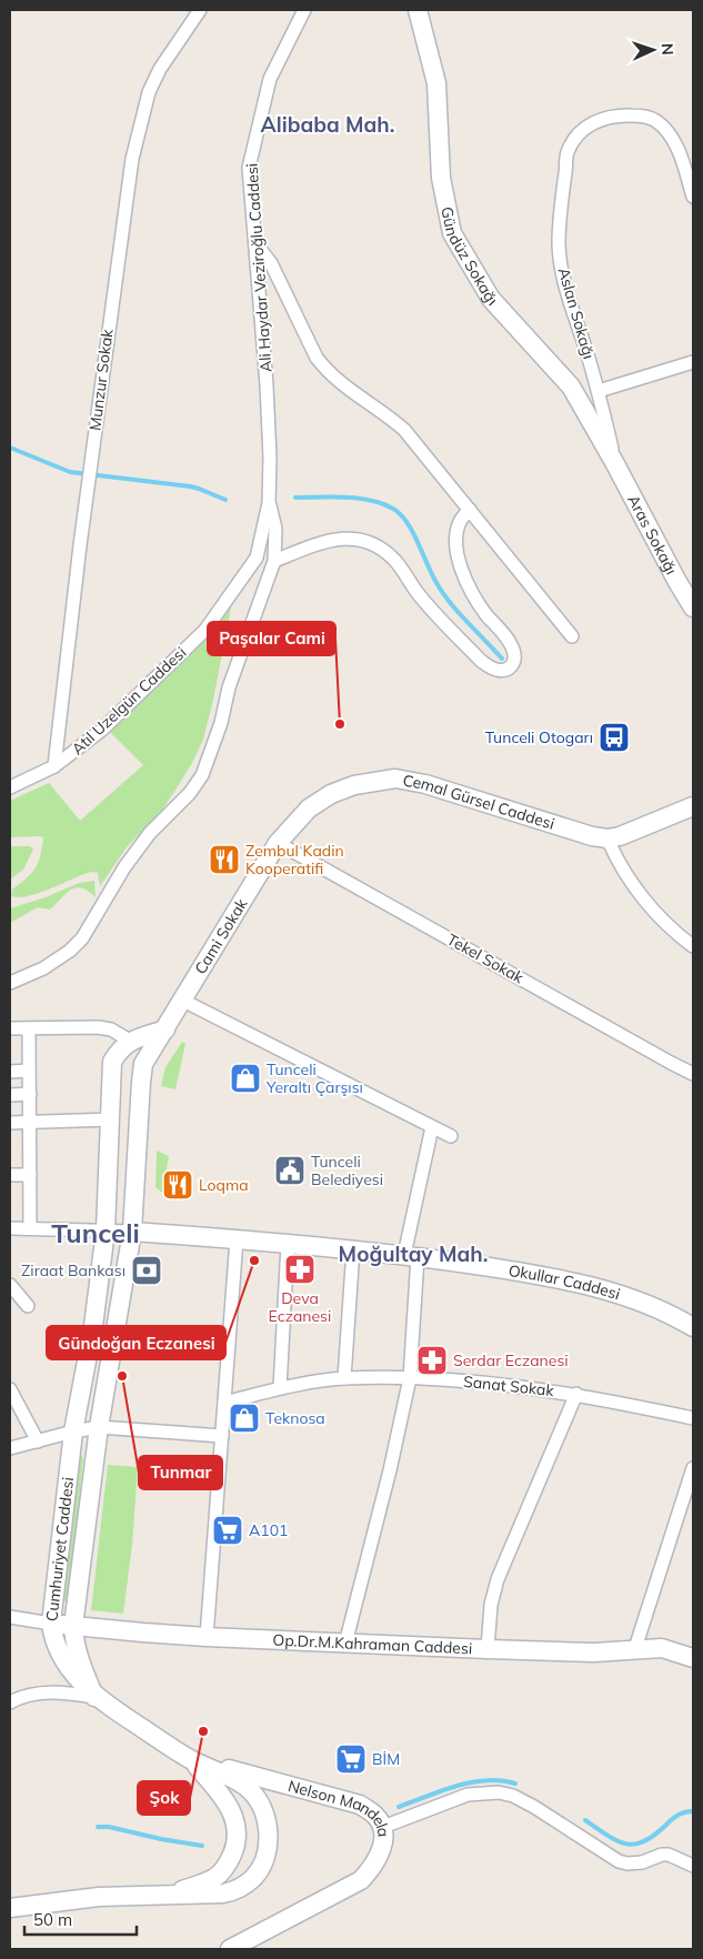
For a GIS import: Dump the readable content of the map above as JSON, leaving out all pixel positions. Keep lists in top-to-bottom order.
{
  "streets": {
    "main road": [
      "Gündüz Sokağı",
      "Aras Sokağı",
      "Cemal Gürsel Caddesi",
      "Cami Sokak",
      "Okullar Caddesi",
      "Cumhuriyet Caddesi",
      "Op.Dr.M.Kahraman Caddesi",
      "Nelson Mandela"
    ],
    "street": [
      "Ali Haydar Veziroğlu Caddesi",
      "Aslan Sokağı",
      "Munzur Sokak",
      "Atıl Uzelgün Caddesi",
      "Tekel Sokak",
      "Sanat Sokak"
    ]
  },
  "crossings": [
    ["Gündüz Sokağı", "Aslan Sokağı"],
    ["Gündüz Sokağı", "Aras Sokağı"],
    ["Ali Haydar Veziroğlu Caddesi", "Atıl Uzelgün Caddesi"],
    ["Aslan Sokağı", "Aras Sokağı"],
    ["Munzur Sokak", "Atıl Uzelgün Caddesi"],
    ["Cemal Gürsel Caddesi", "Cami Sokak"],
    ["Cemal Gürsel Caddesi", "Tekel Sokak"],
    ["Cami Sokak", "Tekel Sokak"],
    ["Cami Sokak", "Okullar Caddesi"],
    ["Cami Sokak", "Cumhuriyet Caddesi"],
    ["Cami Sokak", "Op.Dr.M.Kahraman Caddesi"],
    ["Cumhuriyet Caddesi", "Op.Dr.M.Kahraman Caddesi"],
    ["Cumhuriyet Caddesi", "Nelson Mandela"]
  ],
  "districts": ["Alibaba Mah.", "Tunceli", "Moğultay Mah."],
  "places": {
    "other": [
      "Paşalar Cami",
      "Gündoğan Eczanesi",
      "Tunmar",
      "Şok"
    ],
    "bus stop": ["Tunceli Otogarı"],
    "restaurant": ["Zembul Kadin Kooperatifi", "Loqma"],
    "shop": ["Tunceli Yeraltı Çarşısı", "Teknosa"],
    "public building": ["Tunceli Belediyesi"],
    "pharmacy": ["Deva Eczanesi", "Serdar Eczanesi"],
    "bank": ["Ziraat Bankası"],
    "supermarket": ["A101", "BİM"]
  },
  "scale_bar": "50 m",
  "north": "right"
}
